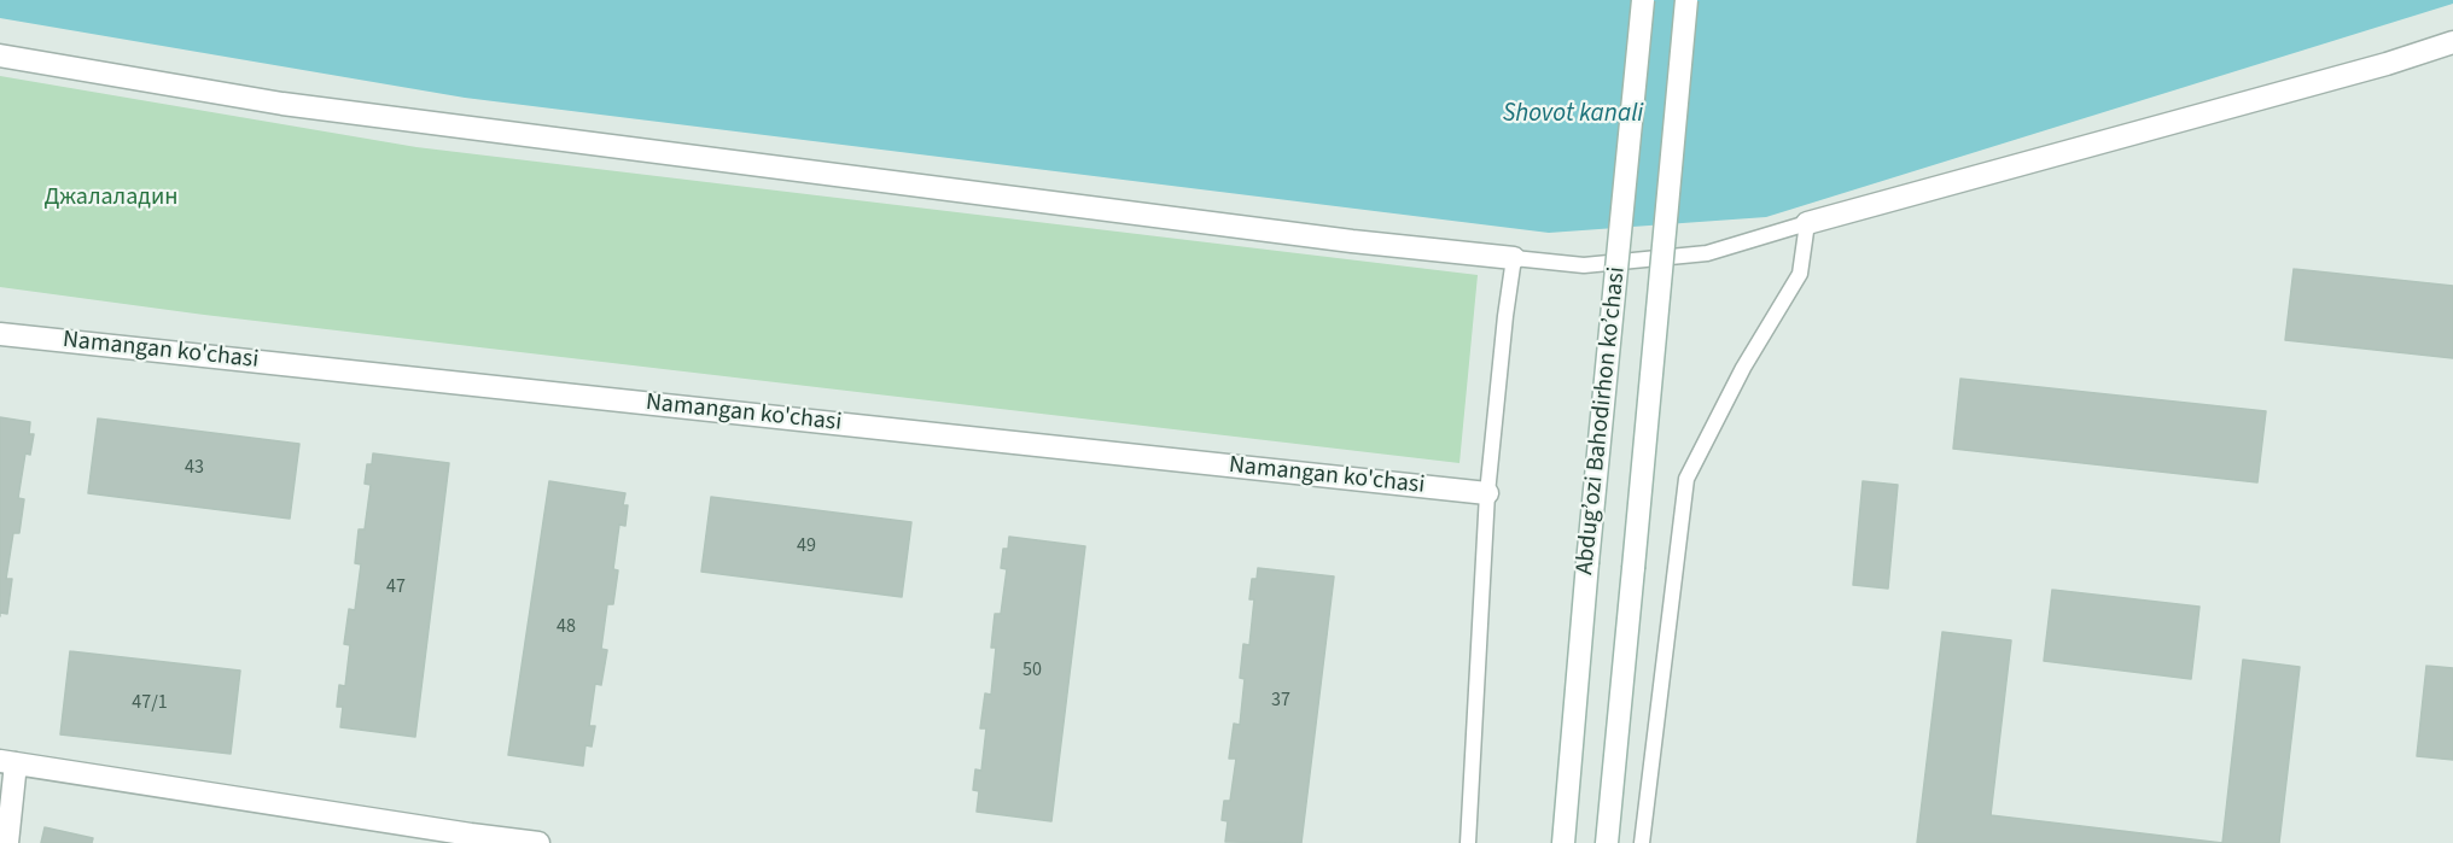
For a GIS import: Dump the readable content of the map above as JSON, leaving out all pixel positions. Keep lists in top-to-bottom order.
{
  "streets": {
    "street": ["Namangan ko'chasi", "Abdug’ozi Bahodirhon ko’chasi"]
  },
  "water": ["Shovot kanali"],
  "parks": ["Джалаладин"],
  "house_numbers": [
    "43",
    "49",
    "47",
    "48",
    "50",
    "37",
    "47/1"
  ]
}
